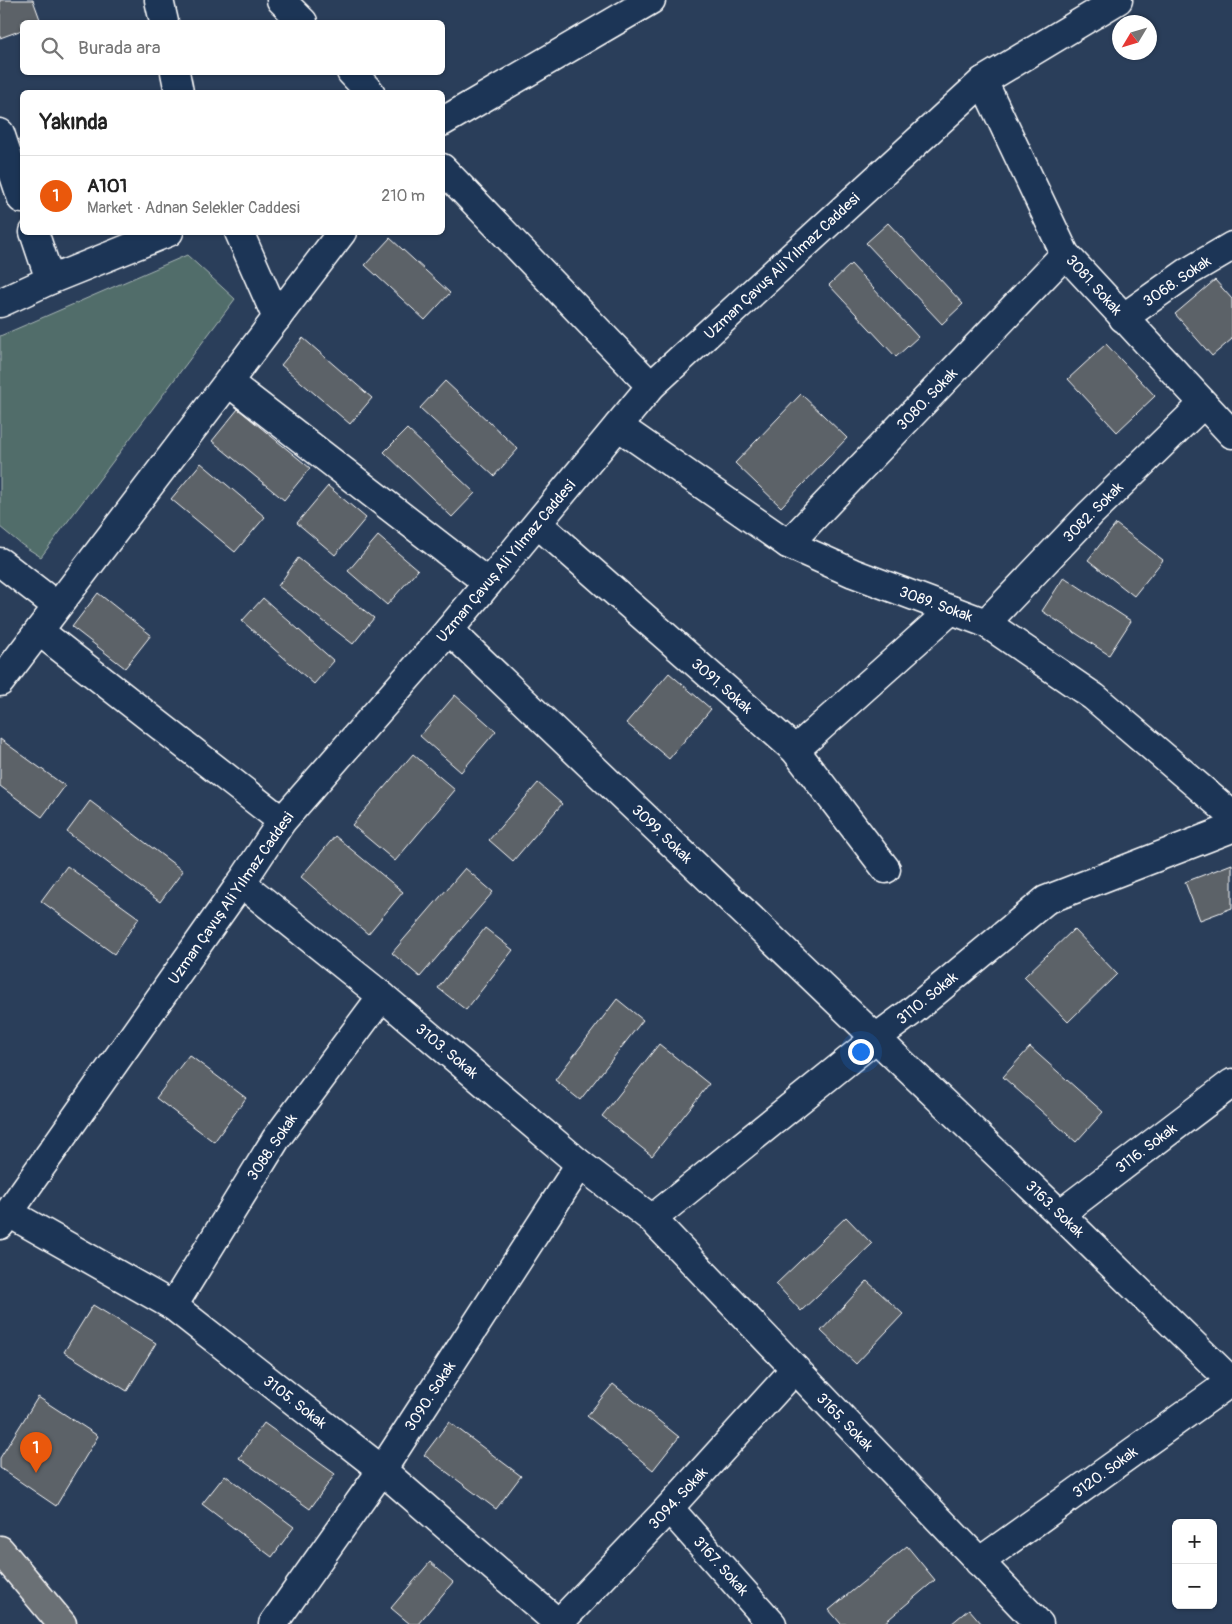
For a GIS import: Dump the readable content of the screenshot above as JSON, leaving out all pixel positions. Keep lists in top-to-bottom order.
{
  "streets": {
    "street": [
      "Uzman Çavuş Ali Yılmaz Caddesi",
      "3068. Sokak",
      "3081. Sokak",
      "3080. Sokak",
      "3082. Sokak",
      "3089. Sokak",
      "3091. Sokak",
      "3099. Sokak",
      "3110. Sokak",
      "3103. Sokak",
      "3088. Sokak",
      "3116. Sokak",
      "3163. Sokak",
      "3090. Sokak",
      "3105. Sokak",
      "3165. Sokak",
      "3120. Sokak",
      "3094. Sokak",
      "3167. Sokak"
    ]
  },
  "crossings": [
    ["Uzman Çavuş Ali Yılmaz Caddesi", "3081. Sokak"],
    ["Uzman Çavuş Ali Yılmaz Caddesi", "3089. Sokak"],
    ["Uzman Çavuş Ali Yılmaz Caddesi", "3091. Sokak"],
    ["Uzman Çavuş Ali Yılmaz Caddesi", "3099. Sokak"],
    ["Uzman Çavuş Ali Yılmaz Caddesi", "3103. Sokak"],
    ["Uzman Çavuş Ali Yılmaz Caddesi", "3105. Sokak"],
    ["3068. Sokak", "3081. Sokak"],
    ["3081. Sokak", "3080. Sokak"],
    ["3081. Sokak", "3082. Sokak"],
    ["3080. Sokak", "3089. Sokak"],
    ["3082. Sokak", "3089. Sokak"],
    ["3099. Sokak", "3110. Sokak"],
    ["3099. Sokak", "3163. Sokak"],
    ["3110. Sokak", "3103. Sokak"],
    ["3110. Sokak", "3163. Sokak"],
    ["3110. Sokak", "3165. Sokak"],
    ["3103. Sokak", "3088. Sokak"],
    ["3103. Sokak", "3090. Sokak"],
    ["3103. Sokak", "3165. Sokak"],
    ["3088. Sokak", "3105. Sokak"],
    ["3116. Sokak", "3163. Sokak"],
    ["3163. Sokak", "3120. Sokak"],
    ["3090. Sokak", "3105. Sokak"],
    ["3105. Sokak", "3094. Sokak"],
    ["3165. Sokak", "3120. Sokak"],
    ["3165. Sokak", "3094. Sokak"],
    ["3094. Sokak", "3167. Sokak"]
  ],
  "north": "bottom left",
  "page": {
    "search": "Burada ara",
    "heading": "Yakında",
    "list": [
      {
        "mark": "1",
        "name": "A101",
        "note": "Market · Adnan Selekler Caddesi",
        "value": "210 m"
      }
    ],
    "pins": "1",
    "map_buttons": ["+", "−"]
  }
}
